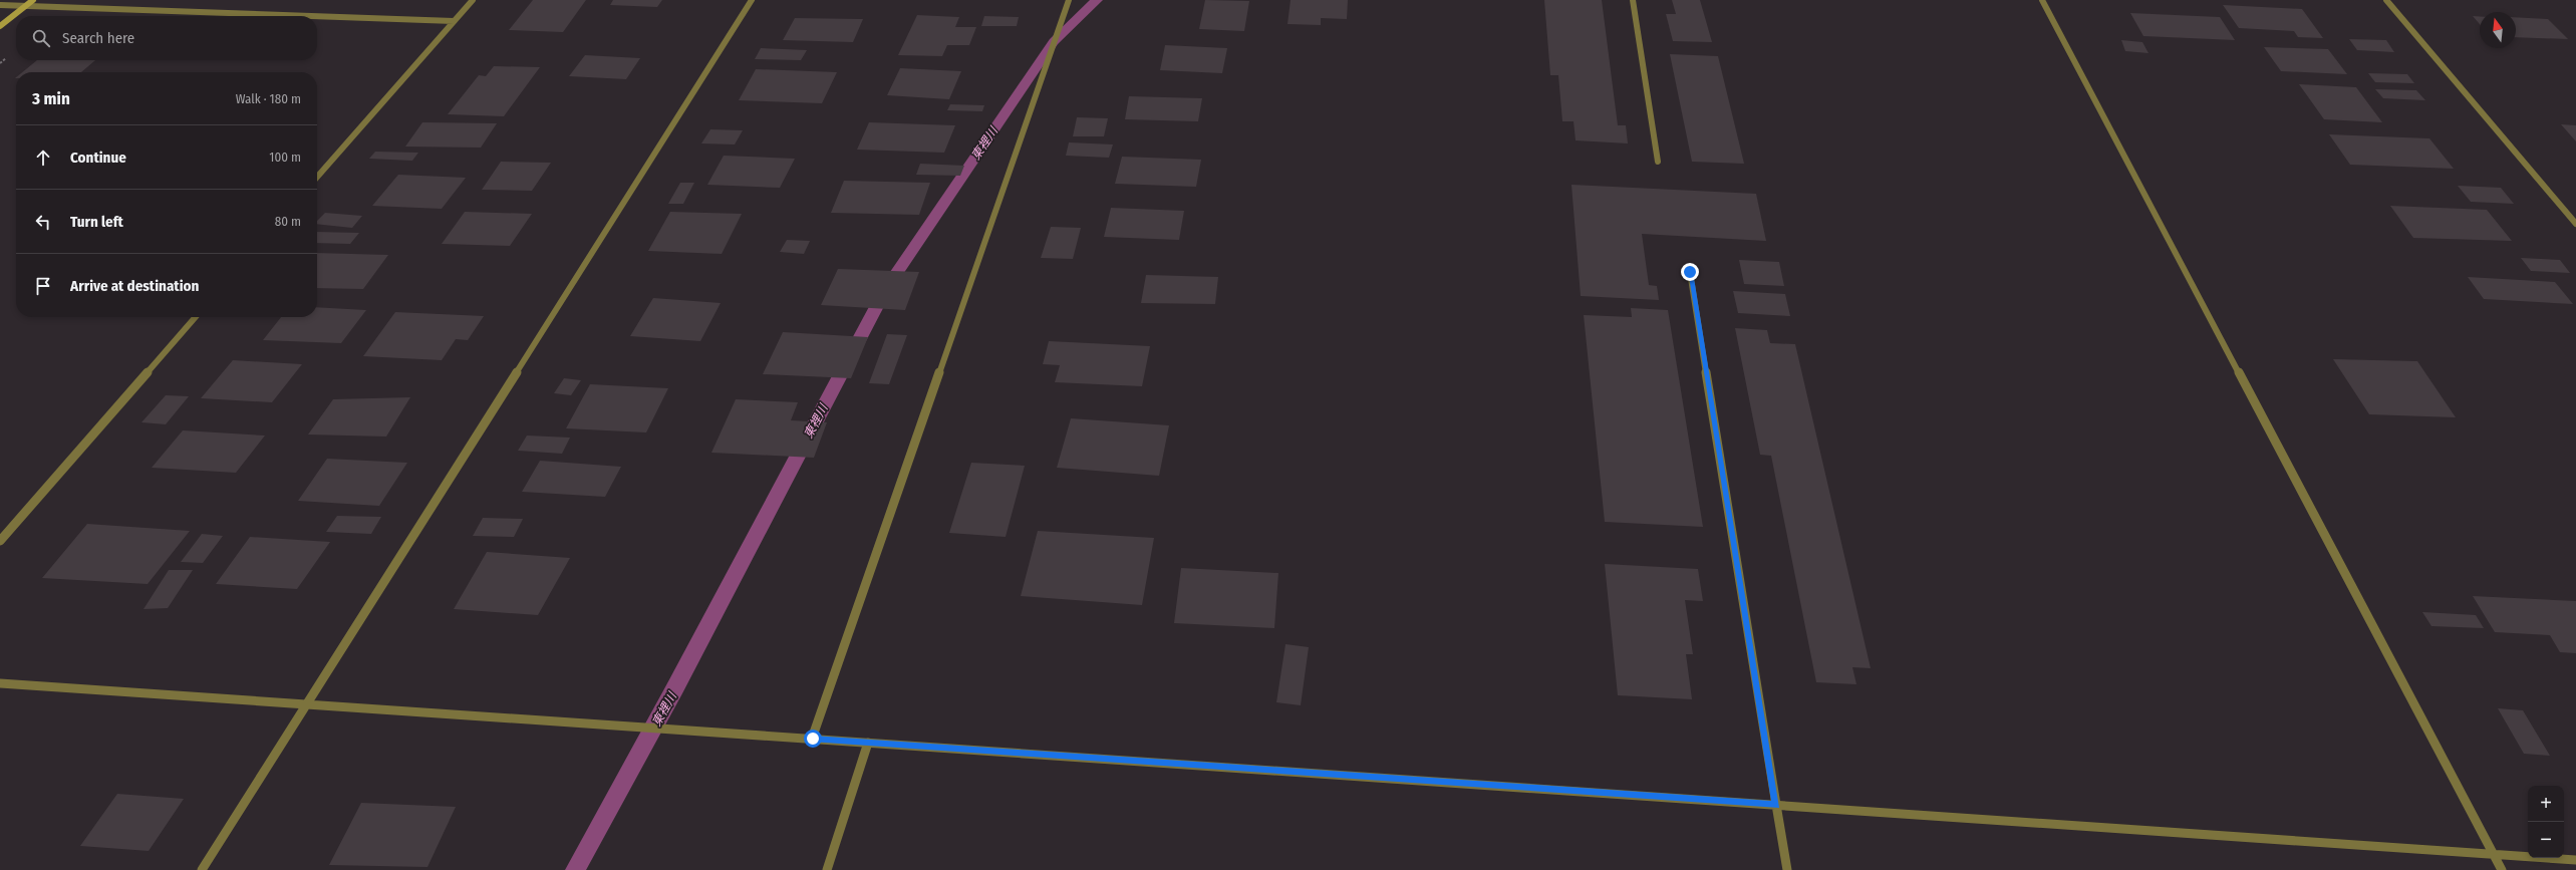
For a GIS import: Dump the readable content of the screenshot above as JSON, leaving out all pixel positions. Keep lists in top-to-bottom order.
{
  "water": ["東裡川"],
  "north": "top",
  "page": {
    "search": "Search here",
    "heading": ["3 min", "Walk · 180 m"],
    "list": [
      ["Continue", "100 m"],
      ["Turn left", "80 m"],
      "Arrive at destination"
    ],
    "map_buttons": ["+", "−"]
  }
}
